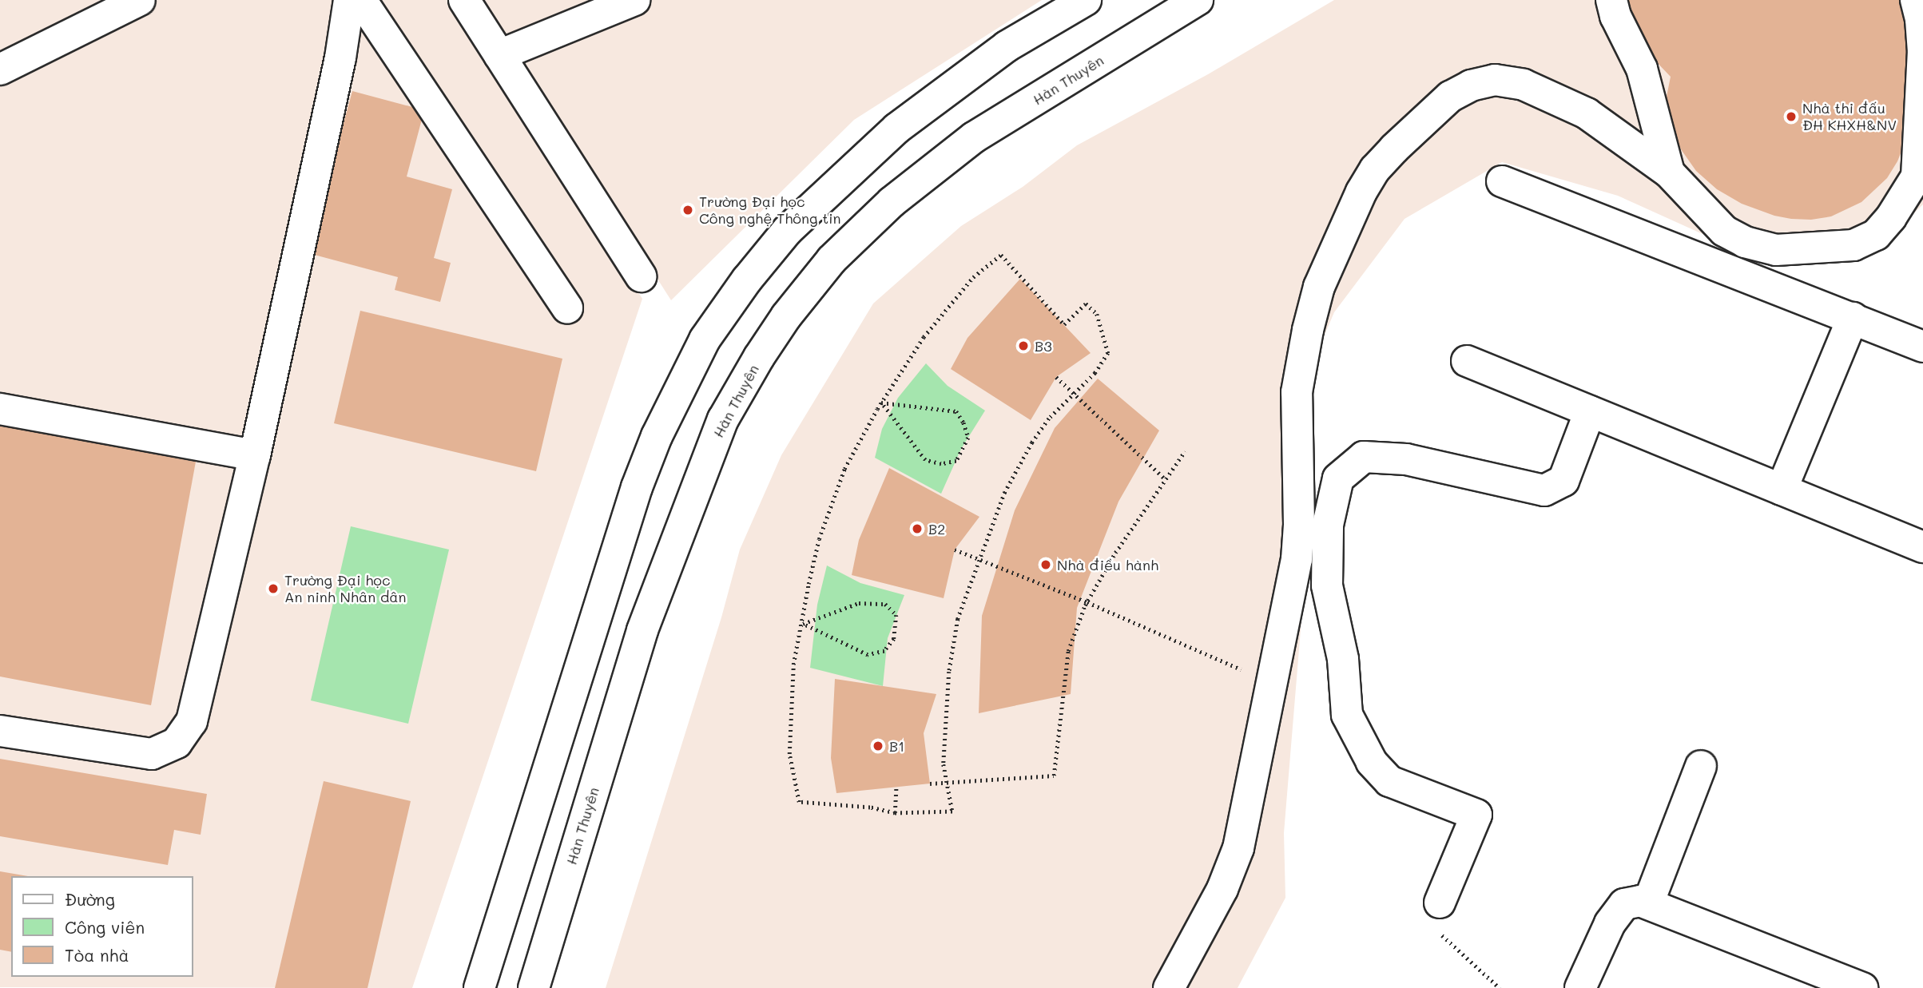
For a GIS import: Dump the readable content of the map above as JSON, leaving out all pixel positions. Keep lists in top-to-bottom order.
{
  "streets": {
    "street": ["Hàn Thuyên"]
  },
  "places": [
    "Nhà thi đấu ĐH KHXH&NV",
    "Trường Đại học Công nghệ Thông tin",
    "B3",
    "B2",
    "Nhà điều hành",
    "Trường Đại học An ninh Nhân dân",
    "B1"
  ],
  "legend": ["Đường", "Công viên", "Tòa nhà"]
}
